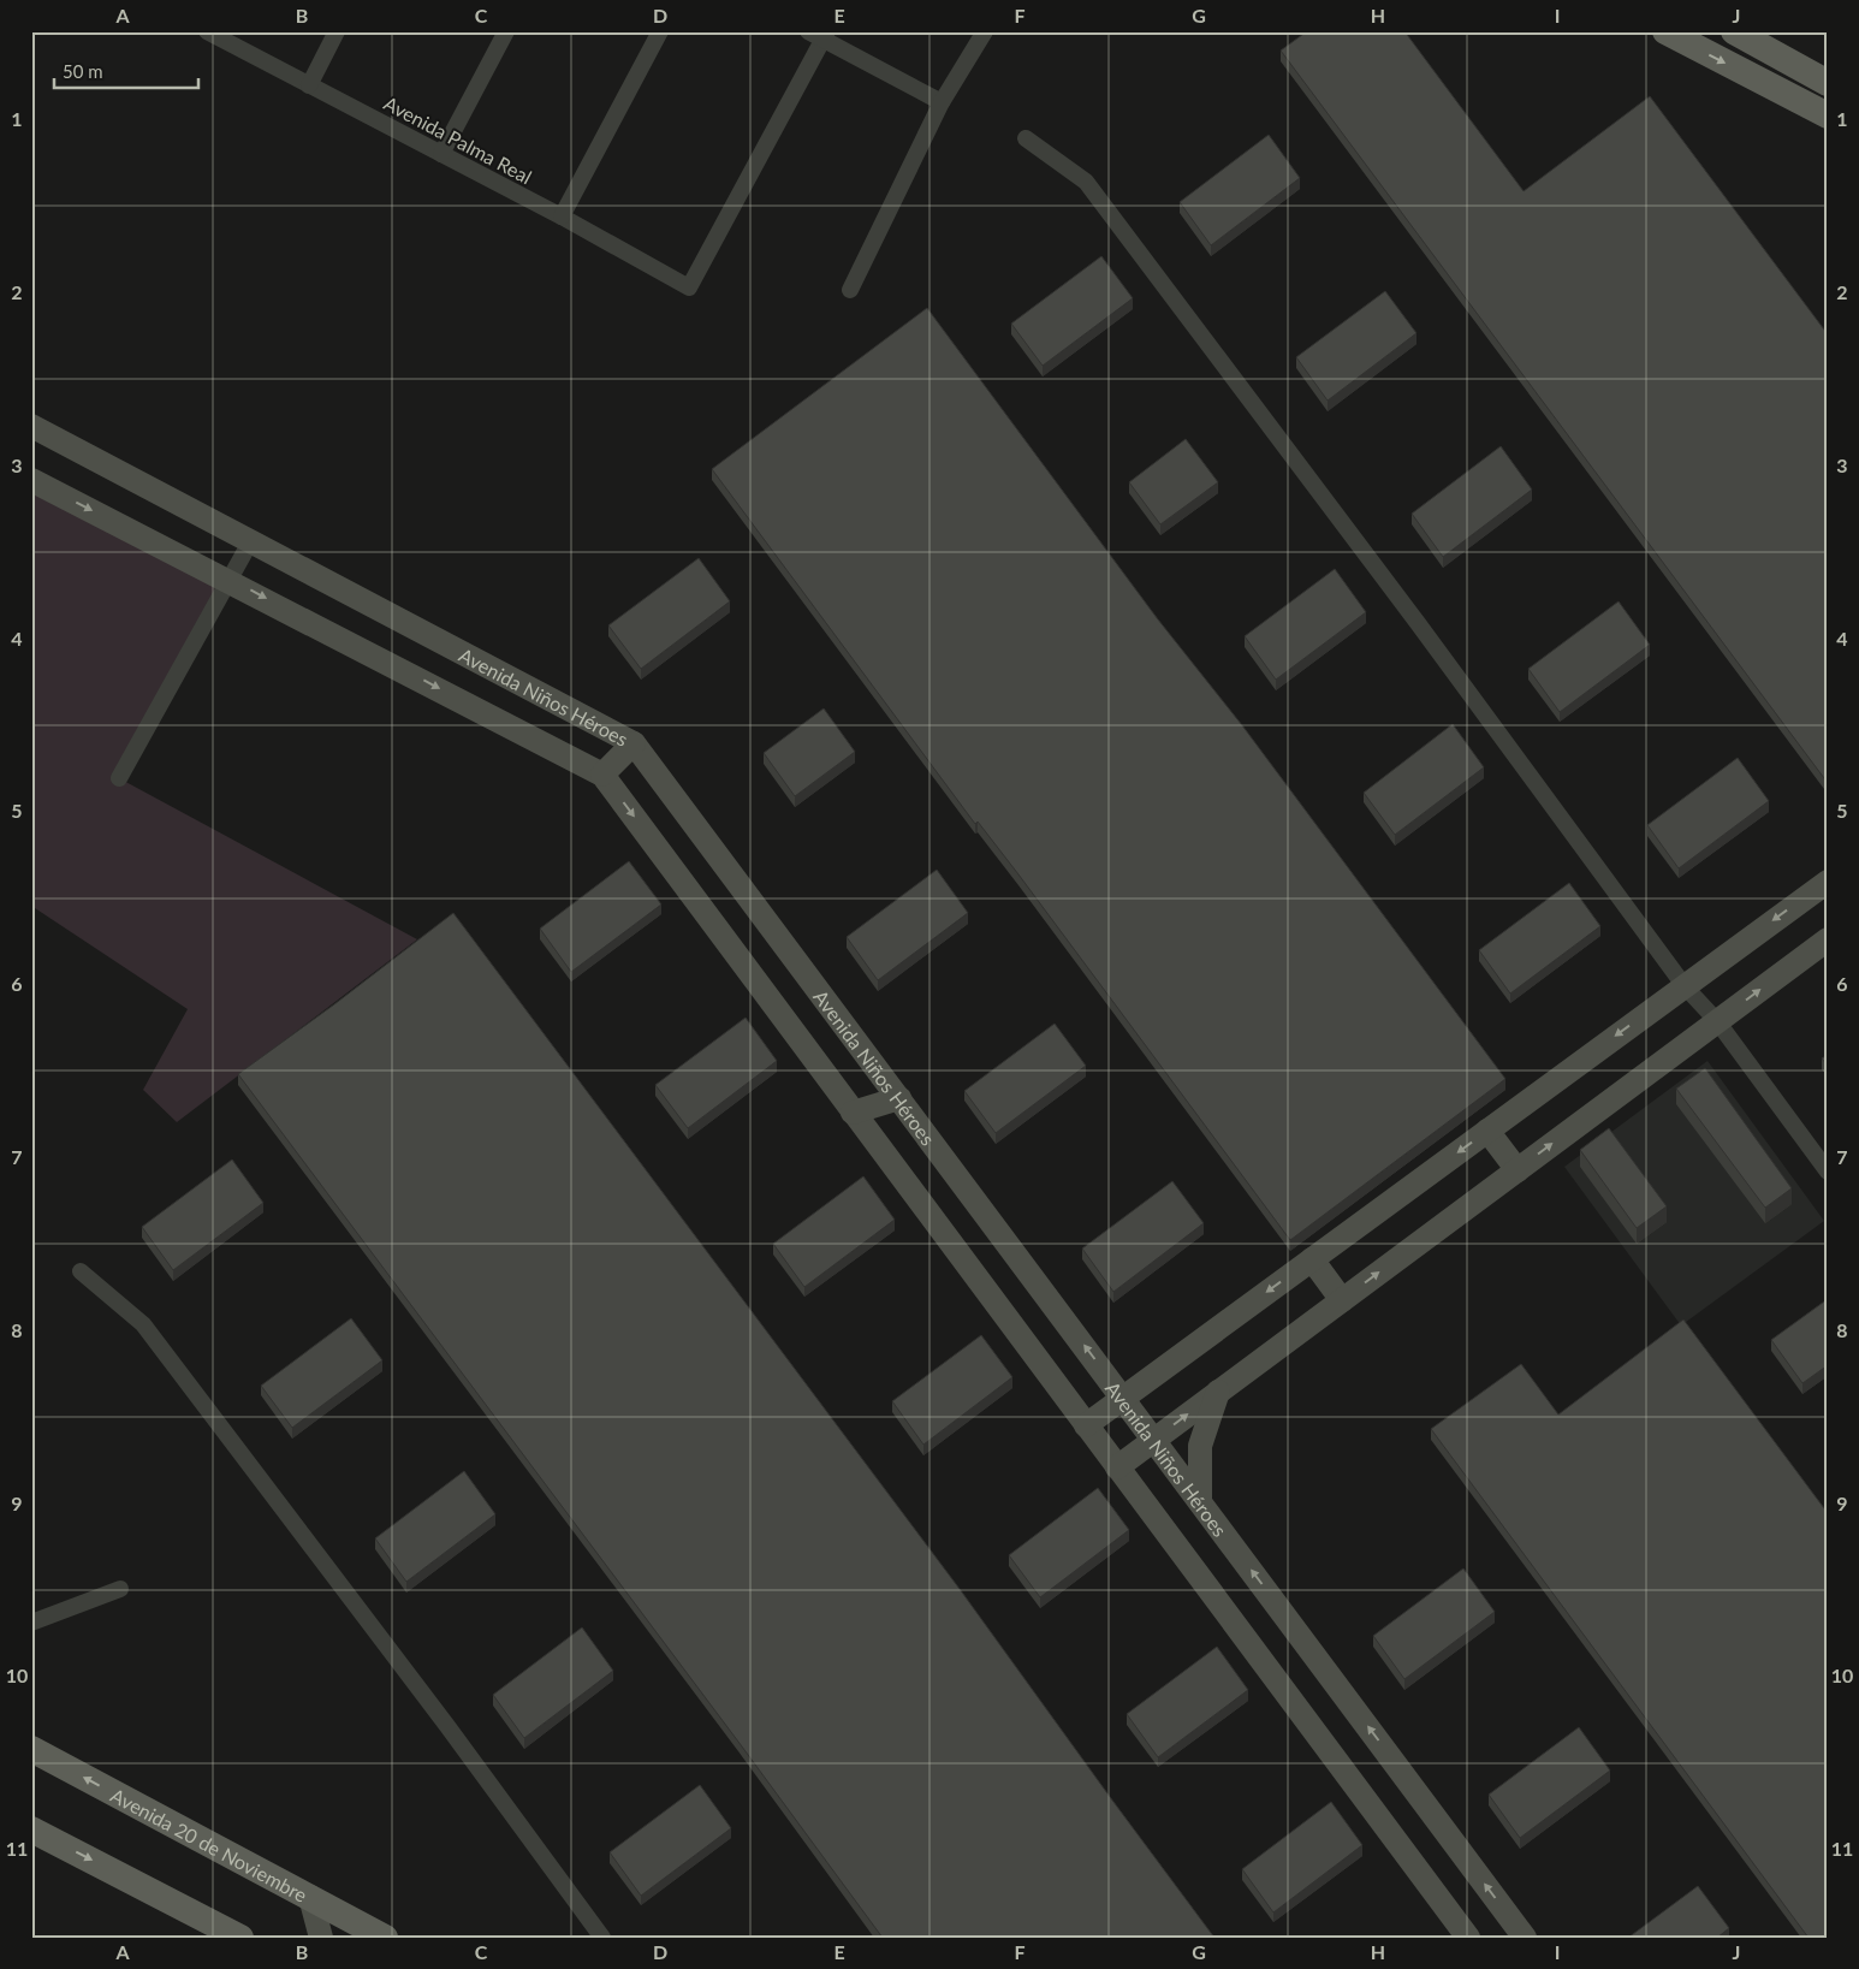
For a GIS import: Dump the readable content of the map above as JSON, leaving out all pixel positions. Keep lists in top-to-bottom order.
{
  "streets": {
    "main road": ["Avenida Niños Héroes", "Avenida 20 de Noviembre"],
    "street": ["Avenida Palma Real"]
  },
  "scale_bar": "50 m",
  "grid": {
    "columns": [
      "A",
      "B",
      "C",
      "D",
      "E",
      "F",
      "G",
      "H",
      "I",
      "J"
    ],
    "rows": [
      "1",
      "2",
      "3",
      "4",
      "5",
      "6",
      "7",
      "8",
      "9",
      "10",
      "11"
    ]
  }
}
